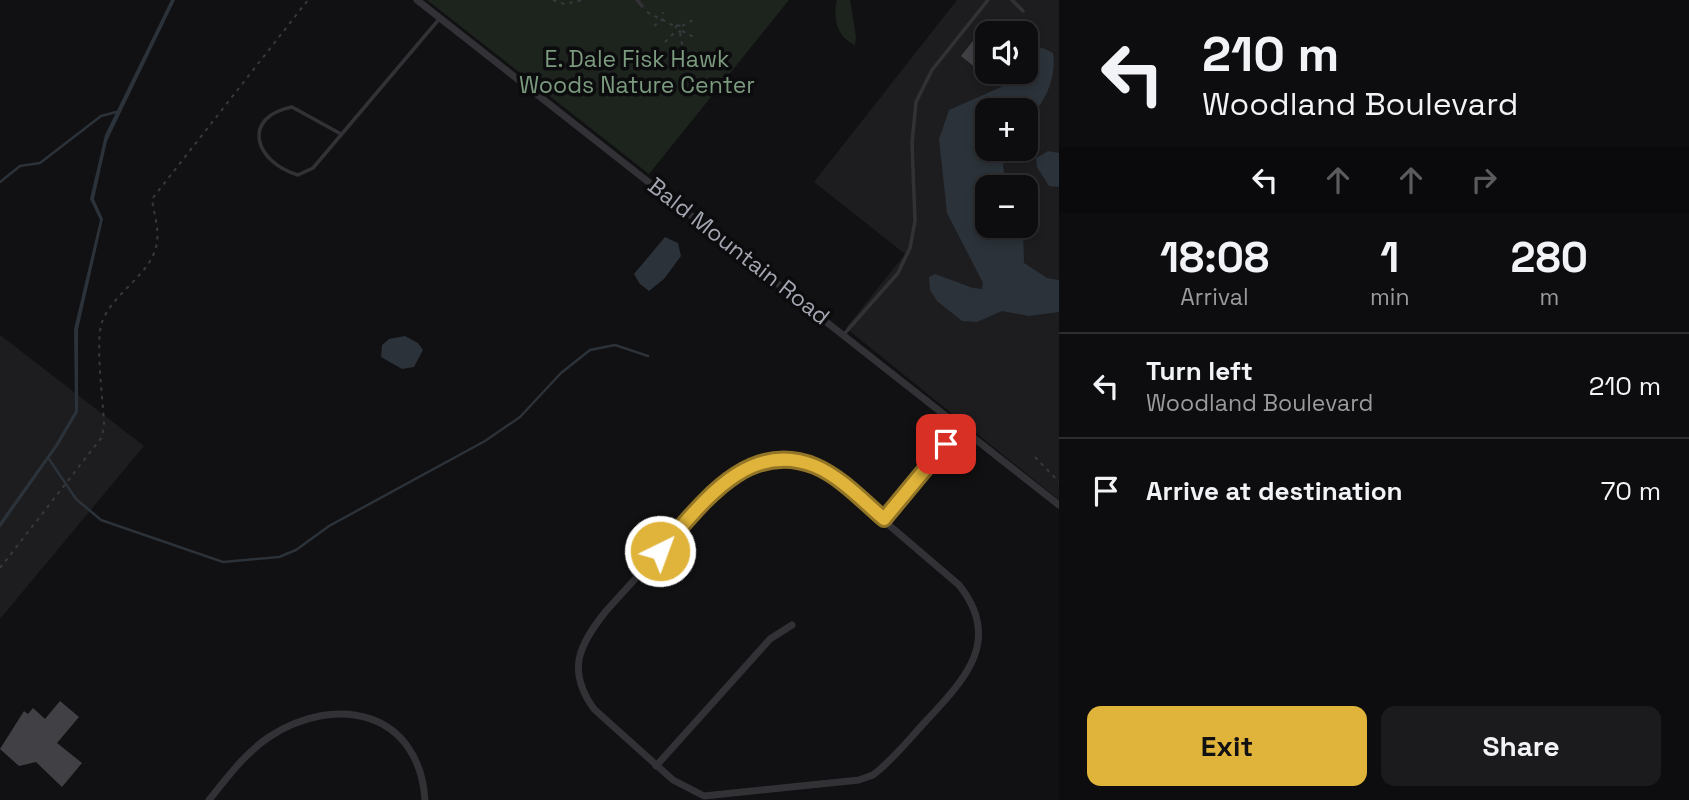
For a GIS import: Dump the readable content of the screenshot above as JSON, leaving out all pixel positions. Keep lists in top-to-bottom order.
{
  "streets": {
    "street": ["Bald Mountain Road"]
  },
  "parks": ["E. Dale Fisk Hawk Woods Nature Center"],
  "page": {
    "turn": ["210 m", "Woodland Boulevard"],
    "map_buttons": ["+", "−"],
    "eta": [
      "18:08",
      "Arrival",
      "1",
      "min",
      "280",
      "m"
    ],
    "list": [
      {
        "name": "Turn left",
        "note": "Woodland Boulevard",
        "value": "210 m"
      },
      {
        "name": "Arrive at destination",
        "value": "70 m"
      }
    ],
    "buttons": ["Exit", "Share"]
  }
}
